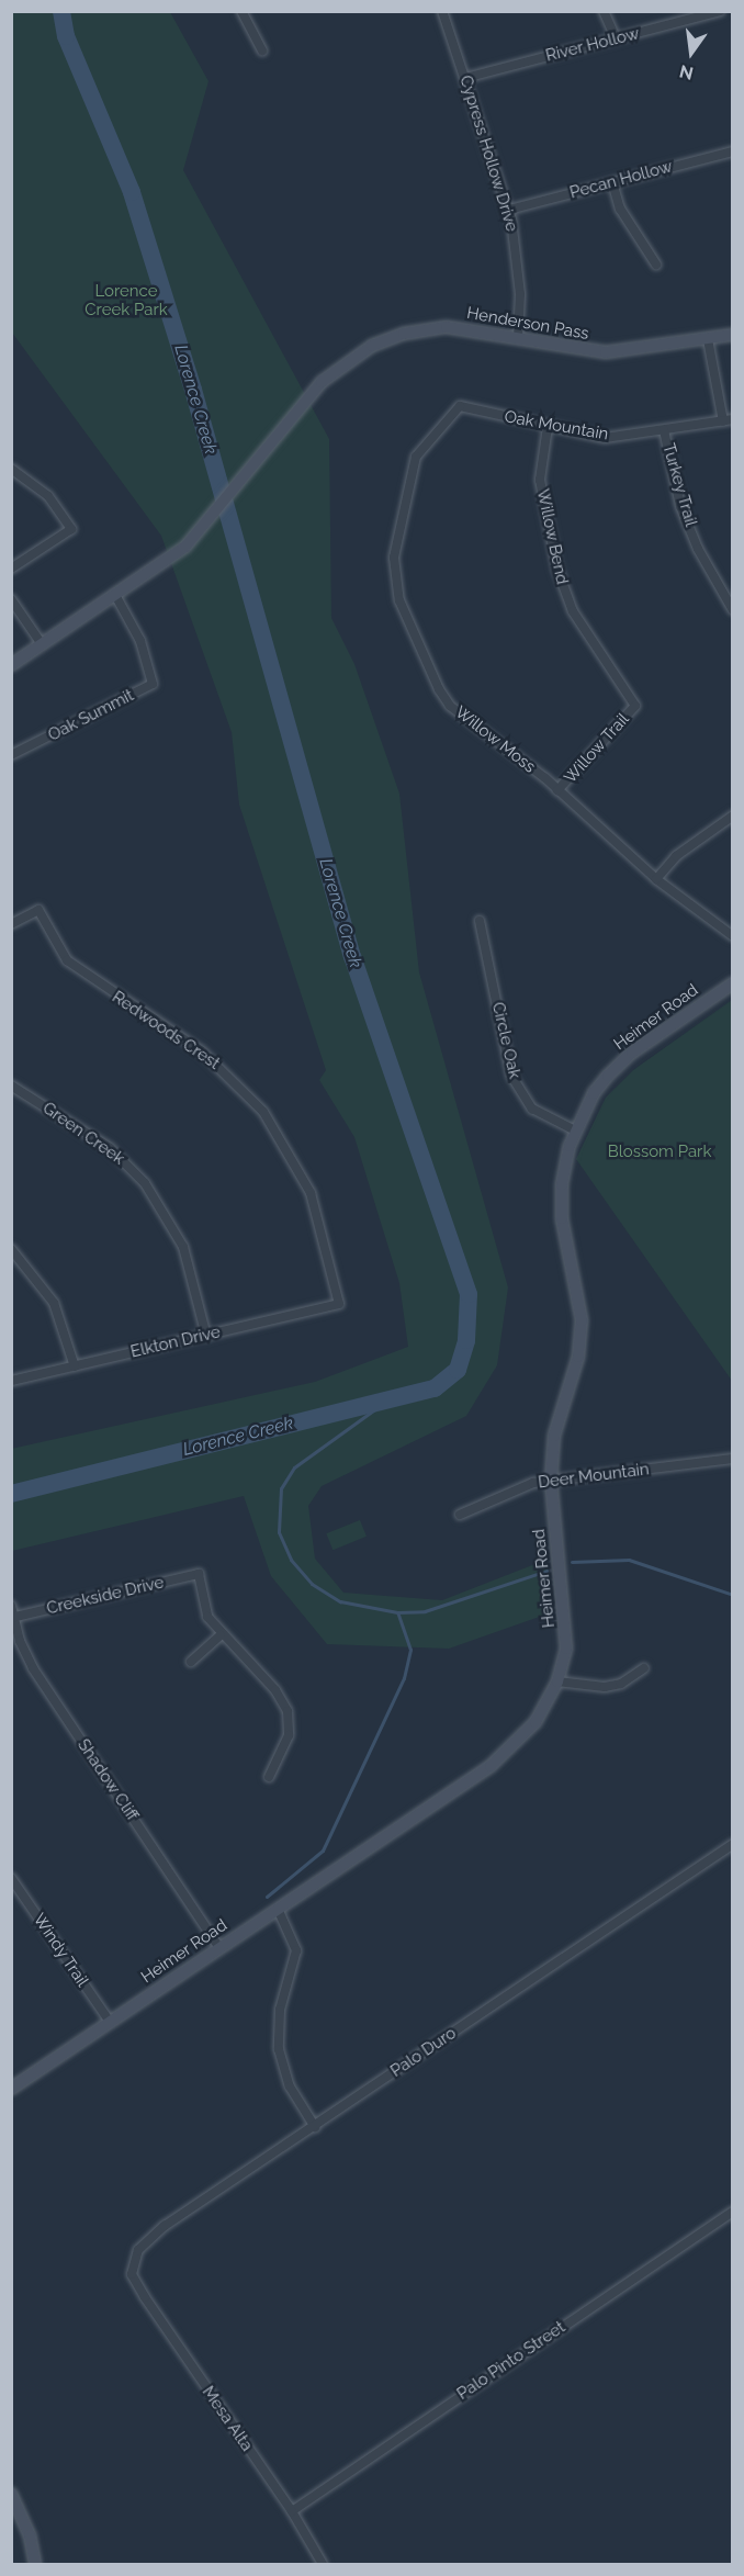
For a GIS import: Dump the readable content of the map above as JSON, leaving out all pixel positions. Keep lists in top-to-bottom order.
{
  "streets": {
    "street": [
      "River Hollow",
      "Cypress Hollow Drive",
      "Pecan Hollow",
      "Henderson Pass",
      "Oak Mountain",
      "Turkey Trail",
      "Willow Bend",
      "Oak Summit",
      "Willow Moss",
      "Willow Trail",
      "Heimer Road",
      "Redwoods Crest",
      "Circle Oak",
      "Green Creek",
      "Elkton Drive",
      "Deer Mountain",
      "Creekside Drive",
      "Shadow Cliff",
      "Windy Trail",
      "Palo Duro",
      "Palo Pinto Street",
      "Mesa Alta"
    ]
  },
  "crossings": [
    ["River Hollow", "Cypress Hollow Drive"],
    ["Cypress Hollow Drive", "Pecan Hollow"],
    ["Cypress Hollow Drive", "Henderson Pass"],
    ["Henderson Pass", "Oak Summit"],
    ["Oak Mountain", "Turkey Trail"],
    ["Oak Mountain", "Willow Bend"],
    ["Oak Mountain", "Willow Moss"],
    ["Willow Bend", "Willow Trail"],
    ["Willow Moss", "Willow Trail"],
    ["Heimer Road", "Circle Oak"],
    ["Heimer Road", "Deer Mountain"],
    ["Heimer Road", "Shadow Cliff"],
    ["Heimer Road", "Windy Trail"],
    ["Redwoods Crest", "Elkton Drive"],
    ["Green Creek", "Elkton Drive"],
    ["Creekside Drive", "Shadow Cliff"],
    ["Palo Duro", "Mesa Alta"],
    ["Palo Pinto Street", "Mesa Alta"]
  ],
  "water": ["Lorence Creek"],
  "parks": ["Lorence Creek Park", "Blossom Park"],
  "north": "bottom"
}
